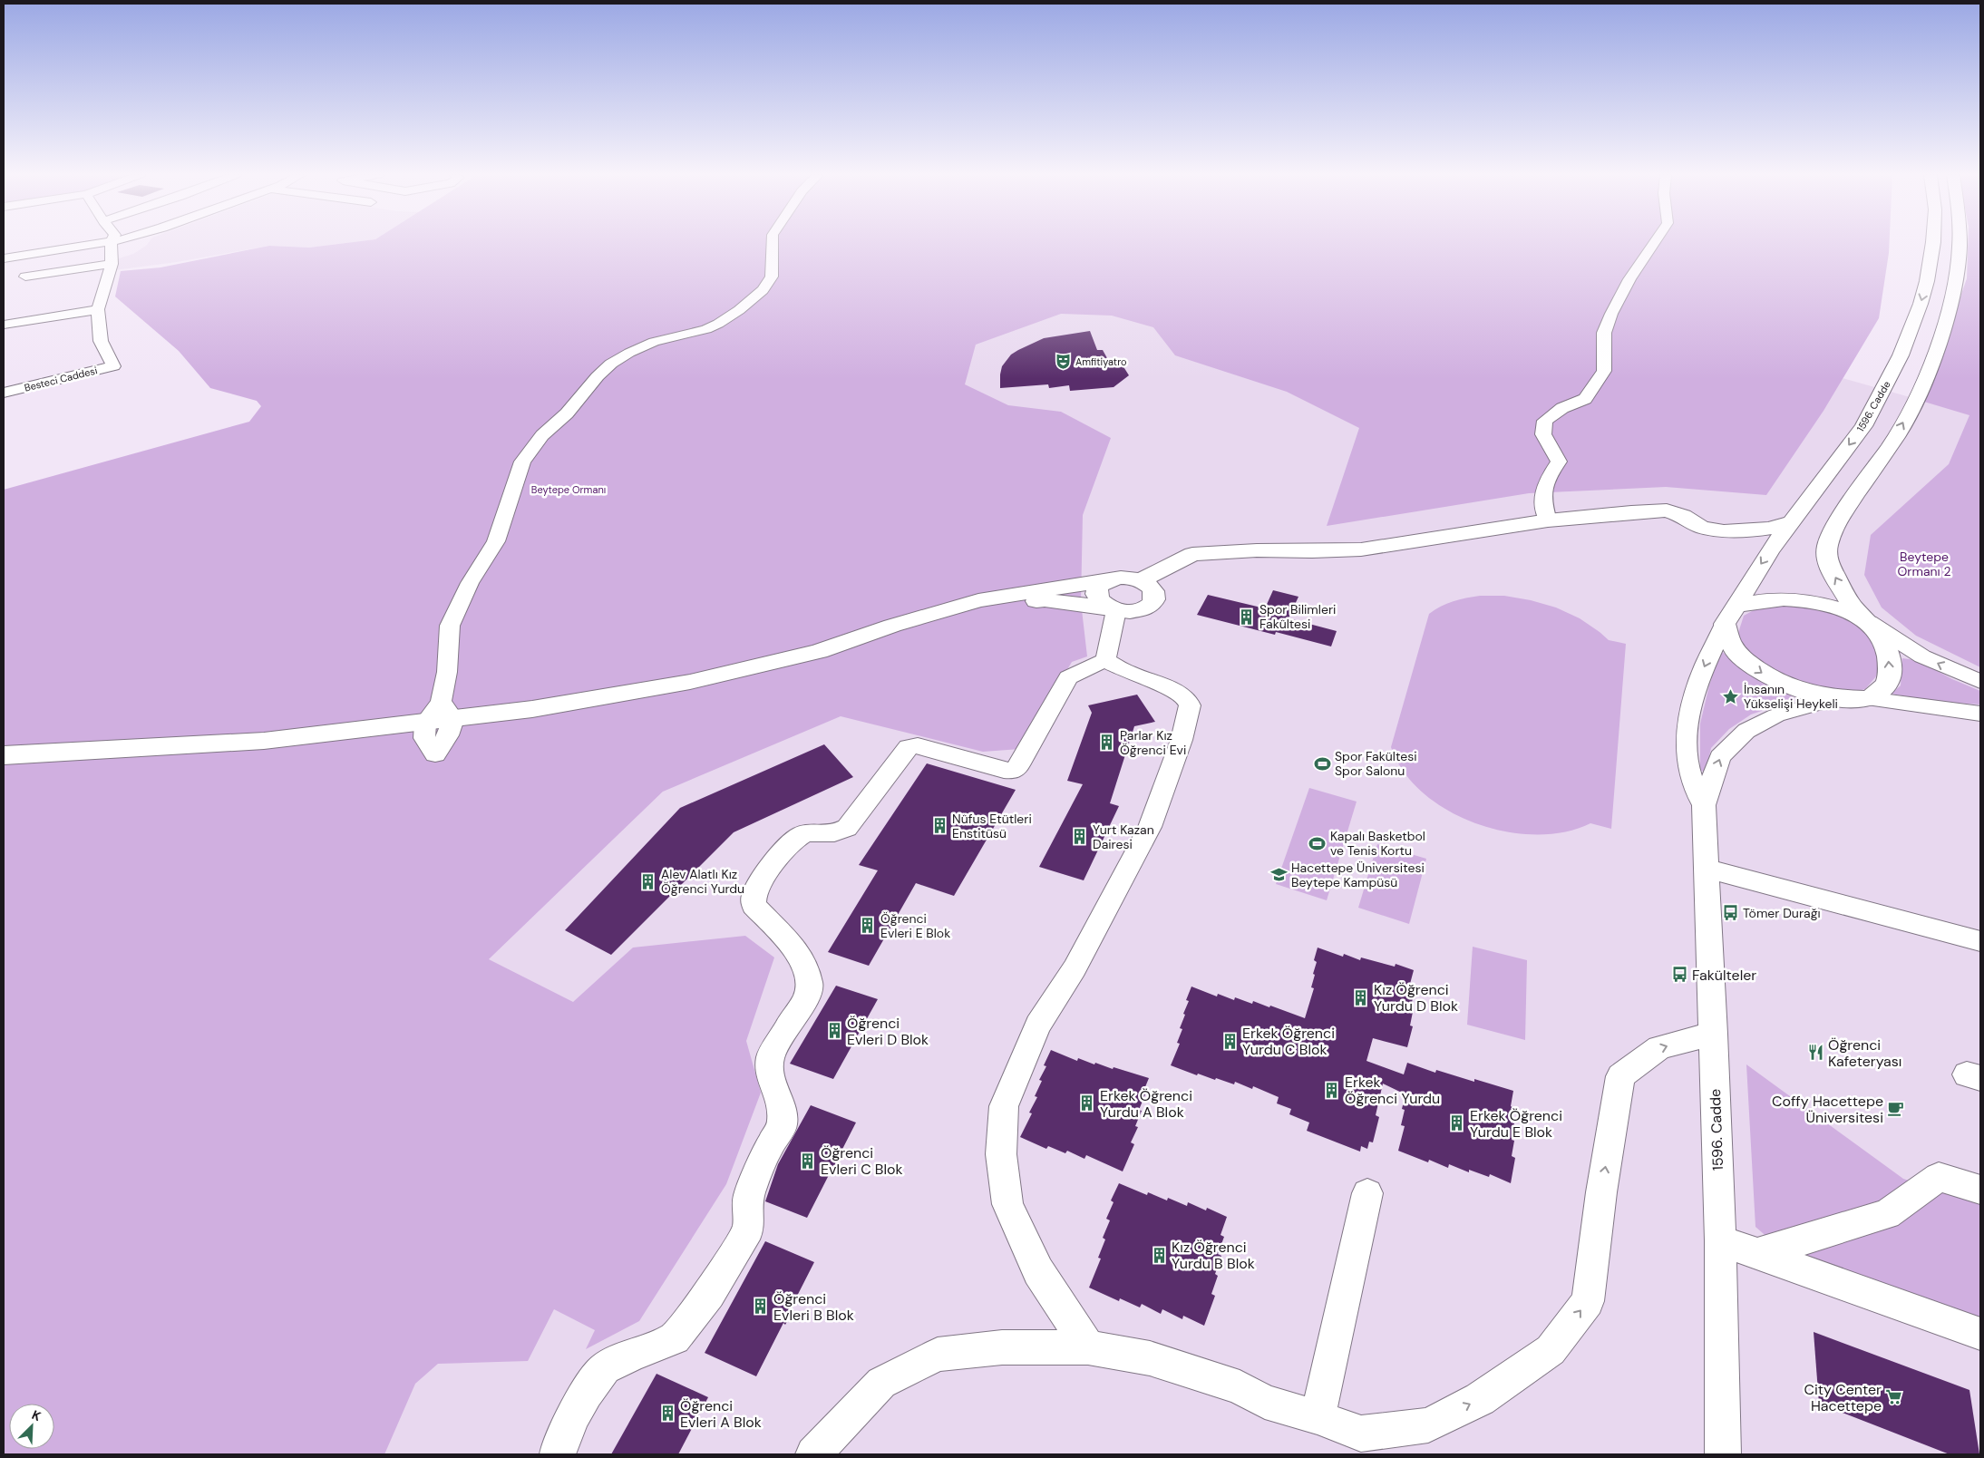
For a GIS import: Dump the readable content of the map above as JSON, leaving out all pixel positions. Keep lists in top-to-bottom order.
{
  "streets": {
    "main road": ["1596. Cadde"],
    "street": ["Besteci Caddesi"]
  },
  "parks": ["Beytepe Ormanı", "Beytepe Ormanı 2"],
  "places": {
    "theatre": ["Amfitiyatro"],
    "building": [
      "Spor Bilimleri Fakültesi",
      "Parlar Kız Öğrenci Evi",
      "Nüfus Etütleri Enstitüsü",
      "Yurt Kazan Dairesi",
      "Alev Alatlı Kız Öğrenci Yurdu",
      "Öğrenci Evleri E Blok",
      "Kız Öğrenci Yurdu D Blok",
      "Öğrenci Evleri D Blok",
      "Erkek Öğrenci Yurdu C Blok",
      "Erkek Öğrenci Yurdu",
      "Erkek Öğrenci Yurdu A Blok",
      "Erkek Öğrenci Yurdu E Blok",
      "Öğrenci Evleri C Blok",
      "Kız Öğrenci Yurdu B Blok",
      "Öğrenci Evleri B Blok",
      "Öğrenci Evleri A Blok"
    ],
    "place": ["İnsanın Yükselişi Heykeli"],
    "sports": ["Spor Fakültesi Spor Salonu", "Kapalı Basketbol ve Tenis Kortu"],
    "school or university": ["Hacettepe Üniversitesi Beytepe Kampüsü"],
    "bus stop": ["Tömer Durağı", "Fakülteler"],
    "restaurant": ["Öğrenci Kafeteryası"],
    "cafe": ["Coffy Hacettepe Üniversitesi"],
    "supermarket": ["City Center Hacettepe"]
  },
  "north": "top right"
}
